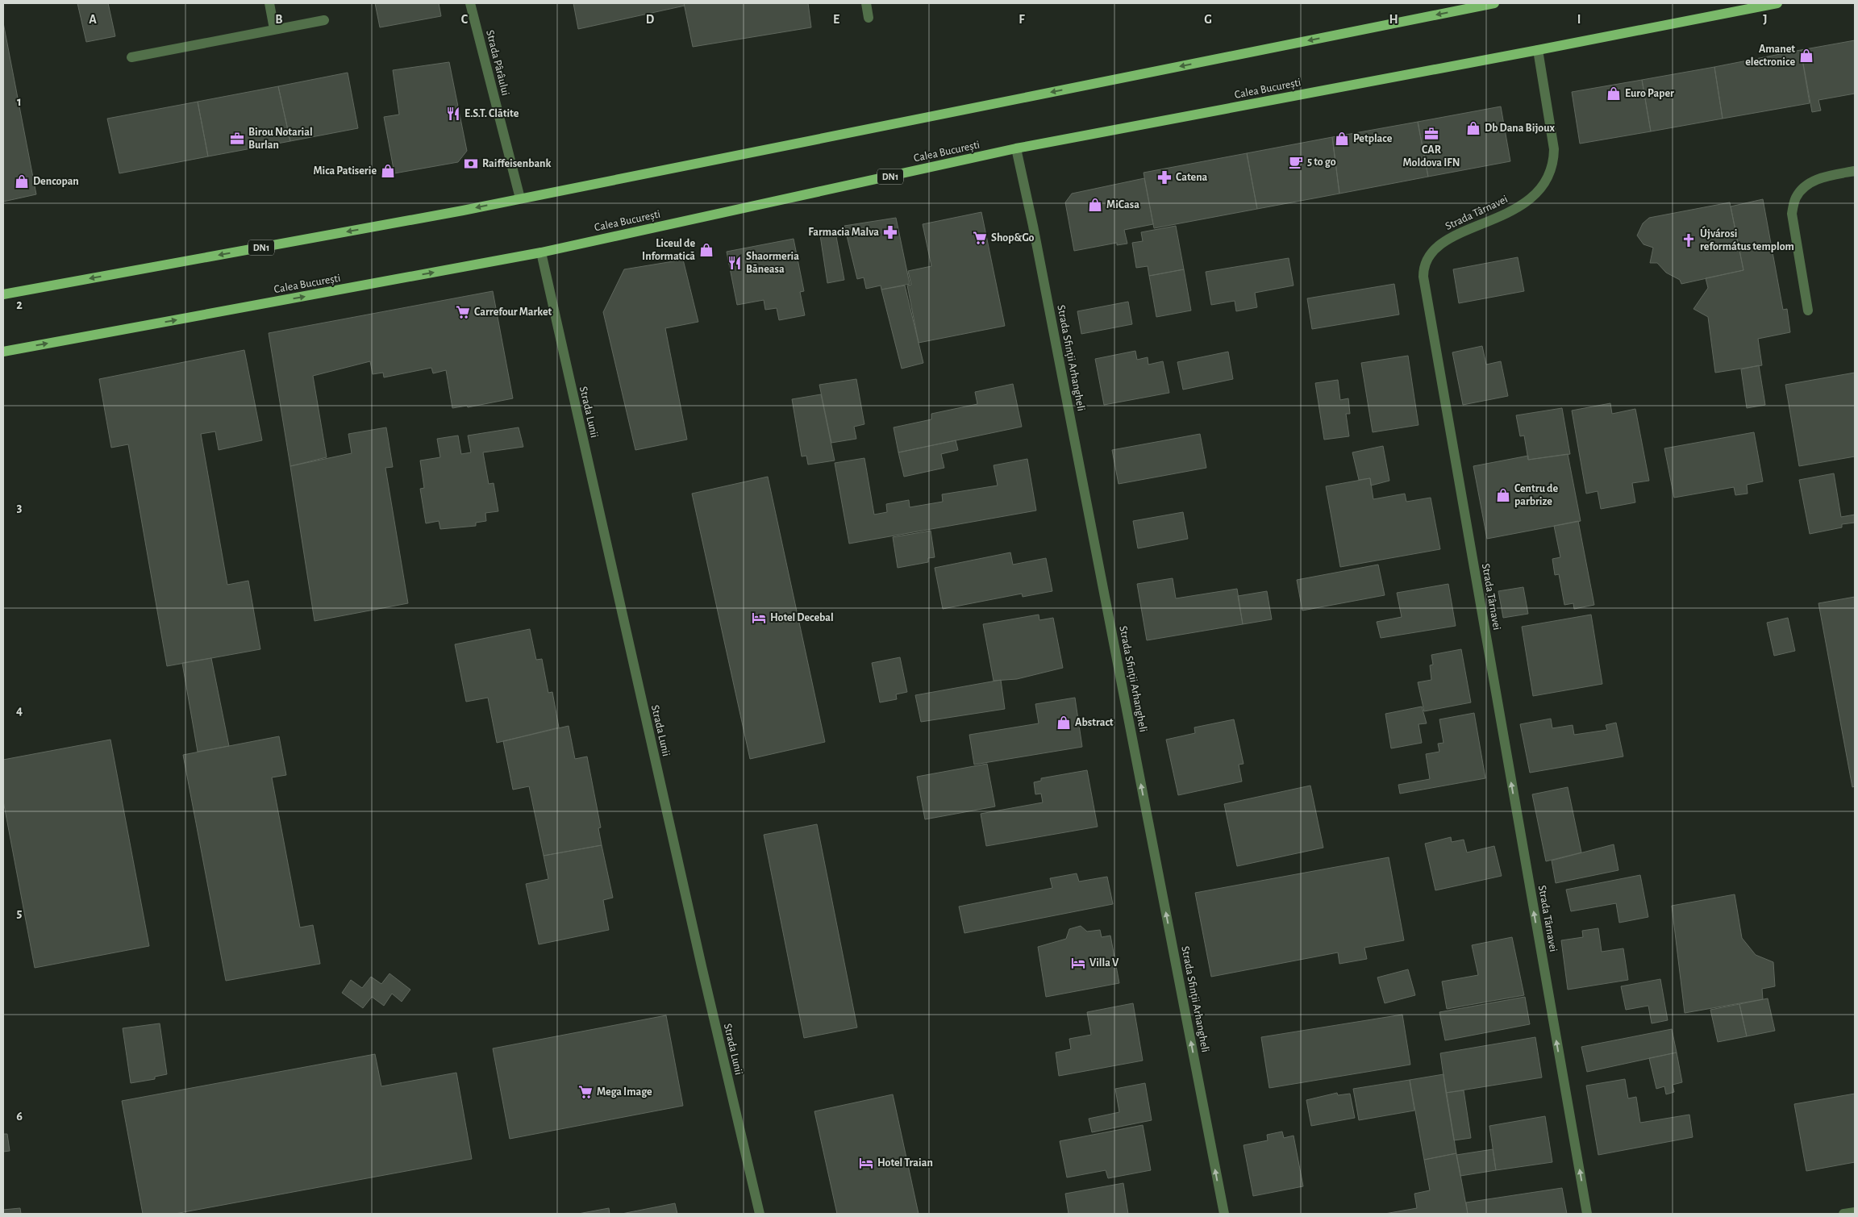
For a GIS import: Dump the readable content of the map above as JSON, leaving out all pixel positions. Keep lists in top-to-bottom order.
{
  "streets": {
    "main road": ["Calea București", "DN1"],
    "street": [
      "Strada Pârâului",
      "Strada Târnavei",
      "Strada Sfinții Arhangheli",
      "Strada Lunii"
    ]
  },
  "crossings": [
    ["Strada Pârâului", "DN1"],
    ["Calea București", "Strada Târnavei"],
    ["Calea București", "Strada Sfinții Arhangheli"],
    ["Calea București", "Strada Lunii"]
  ],
  "one_way": ["Strada Târnavei", "Strada Sfinții Arhangheli"],
  "places": {
    "shop": [
      "Amanet electronice",
      "Euro Paper",
      "Db Dana Bijoux",
      "Petplace",
      "Mica Patiserie",
      "Dencopan",
      "MiCasa",
      "Liceul de Informatică",
      "Centru de parbrize",
      "Abstract"
    ],
    "restaurant": ["E.S.T. Clătite", "Shaormeria Băneasa"],
    "office": ["CAR Moldova IFN", "Birou Notarial Burlan"],
    "cafe": ["5 to go"],
    "bank": ["Raiffeisenbank"],
    "pharmacy": ["Catena", "Farmacia Malva"],
    "supermarket": ["Shop&Go", "Carrefour Market", "Mega Image"],
    "church": ["Újvárosi református templom"],
    "hotel": ["Hotel Decebal", "Villa V", "Hotel Traian"]
  },
  "grid": {
    "columns": [
      "A",
      "B",
      "C",
      "D",
      "E",
      "F",
      "G",
      "H",
      "I",
      "J"
    ],
    "rows": [
      "1",
      "2",
      "3",
      "4",
      "5",
      "6"
    ]
  }
}
